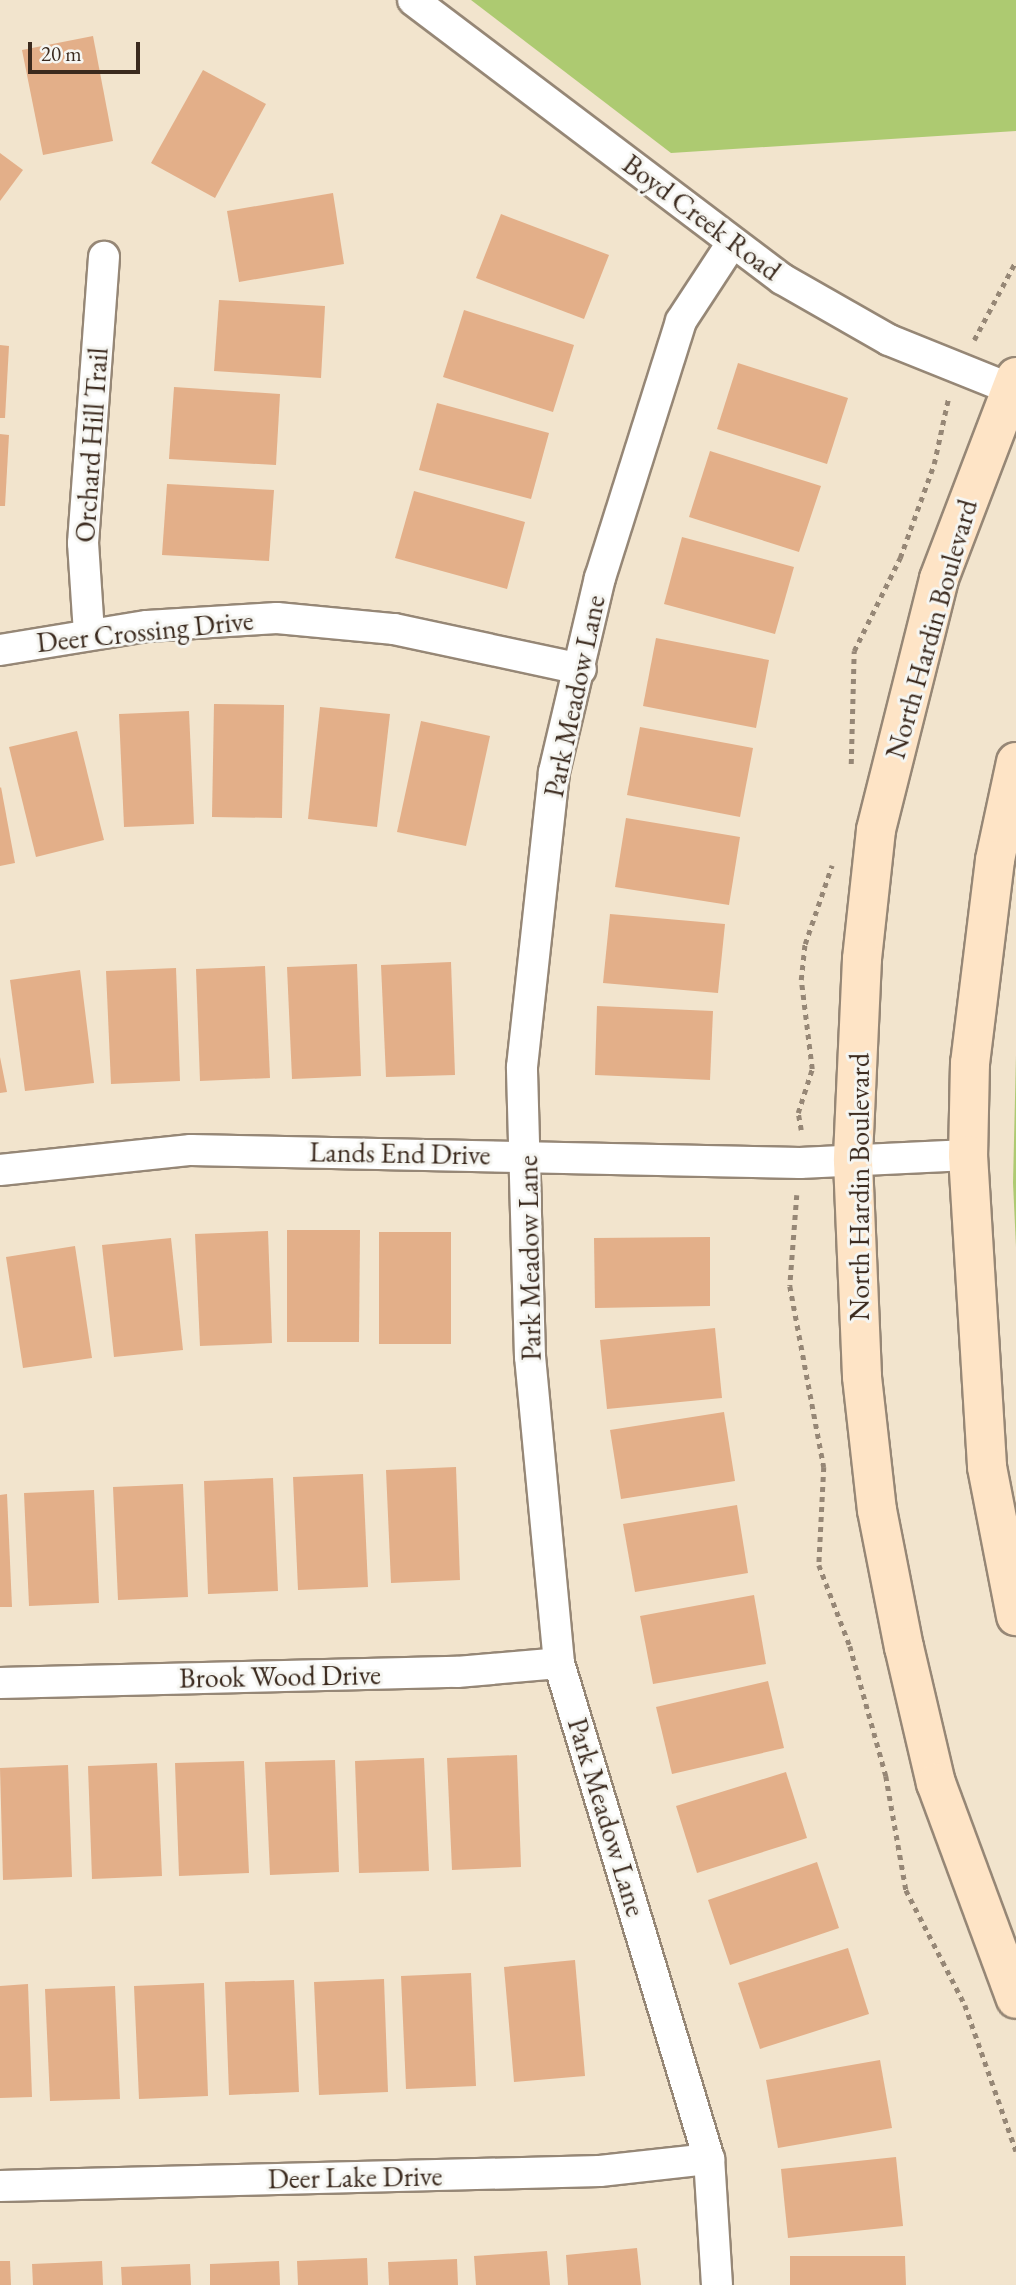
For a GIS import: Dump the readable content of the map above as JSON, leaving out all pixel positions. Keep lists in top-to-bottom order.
{
  "streets": {
    "main road": ["North Hardin Boulevard"],
    "street": [
      "Boyd Creek Road",
      "Orchard Hill Trail",
      "Deer Crossing Drive",
      "Park Meadow Lane",
      "Lands End Drive",
      "Brook Wood Drive",
      "Deer Lake Drive"
    ]
  },
  "crossings": [
    ["Boyd Creek Road", "North Hardin Boulevard"],
    ["Boyd Creek Road", "Park Meadow Lane"],
    ["Orchard Hill Trail", "Deer Crossing Drive"],
    ["North Hardin Boulevard", "Lands End Drive"],
    ["Deer Crossing Drive", "Park Meadow Lane"],
    ["Park Meadow Lane", "Lands End Drive"],
    ["Park Meadow Lane", "Brook Wood Drive"],
    ["Park Meadow Lane", "Deer Lake Drive"]
  ],
  "scale_bar": "20 m"
}
